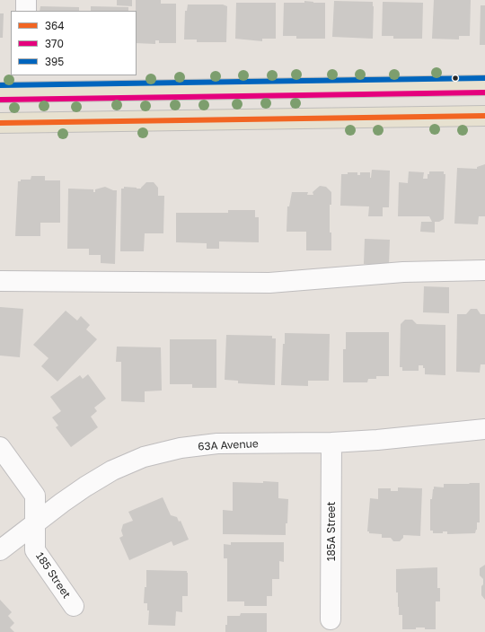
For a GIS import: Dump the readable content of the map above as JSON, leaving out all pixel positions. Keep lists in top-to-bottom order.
{
  "streets": {
    "street": ["63A Avenue", "185A Street", "185 Street"]
  },
  "crossings": [
    ["63A Avenue", "185A Street"],
    ["63A Avenue", "185 Street"]
  ],
  "lines": ["transit line 395", "transit line 370", "transit line 364"],
  "legend": ["364", "370", "395"]
}
